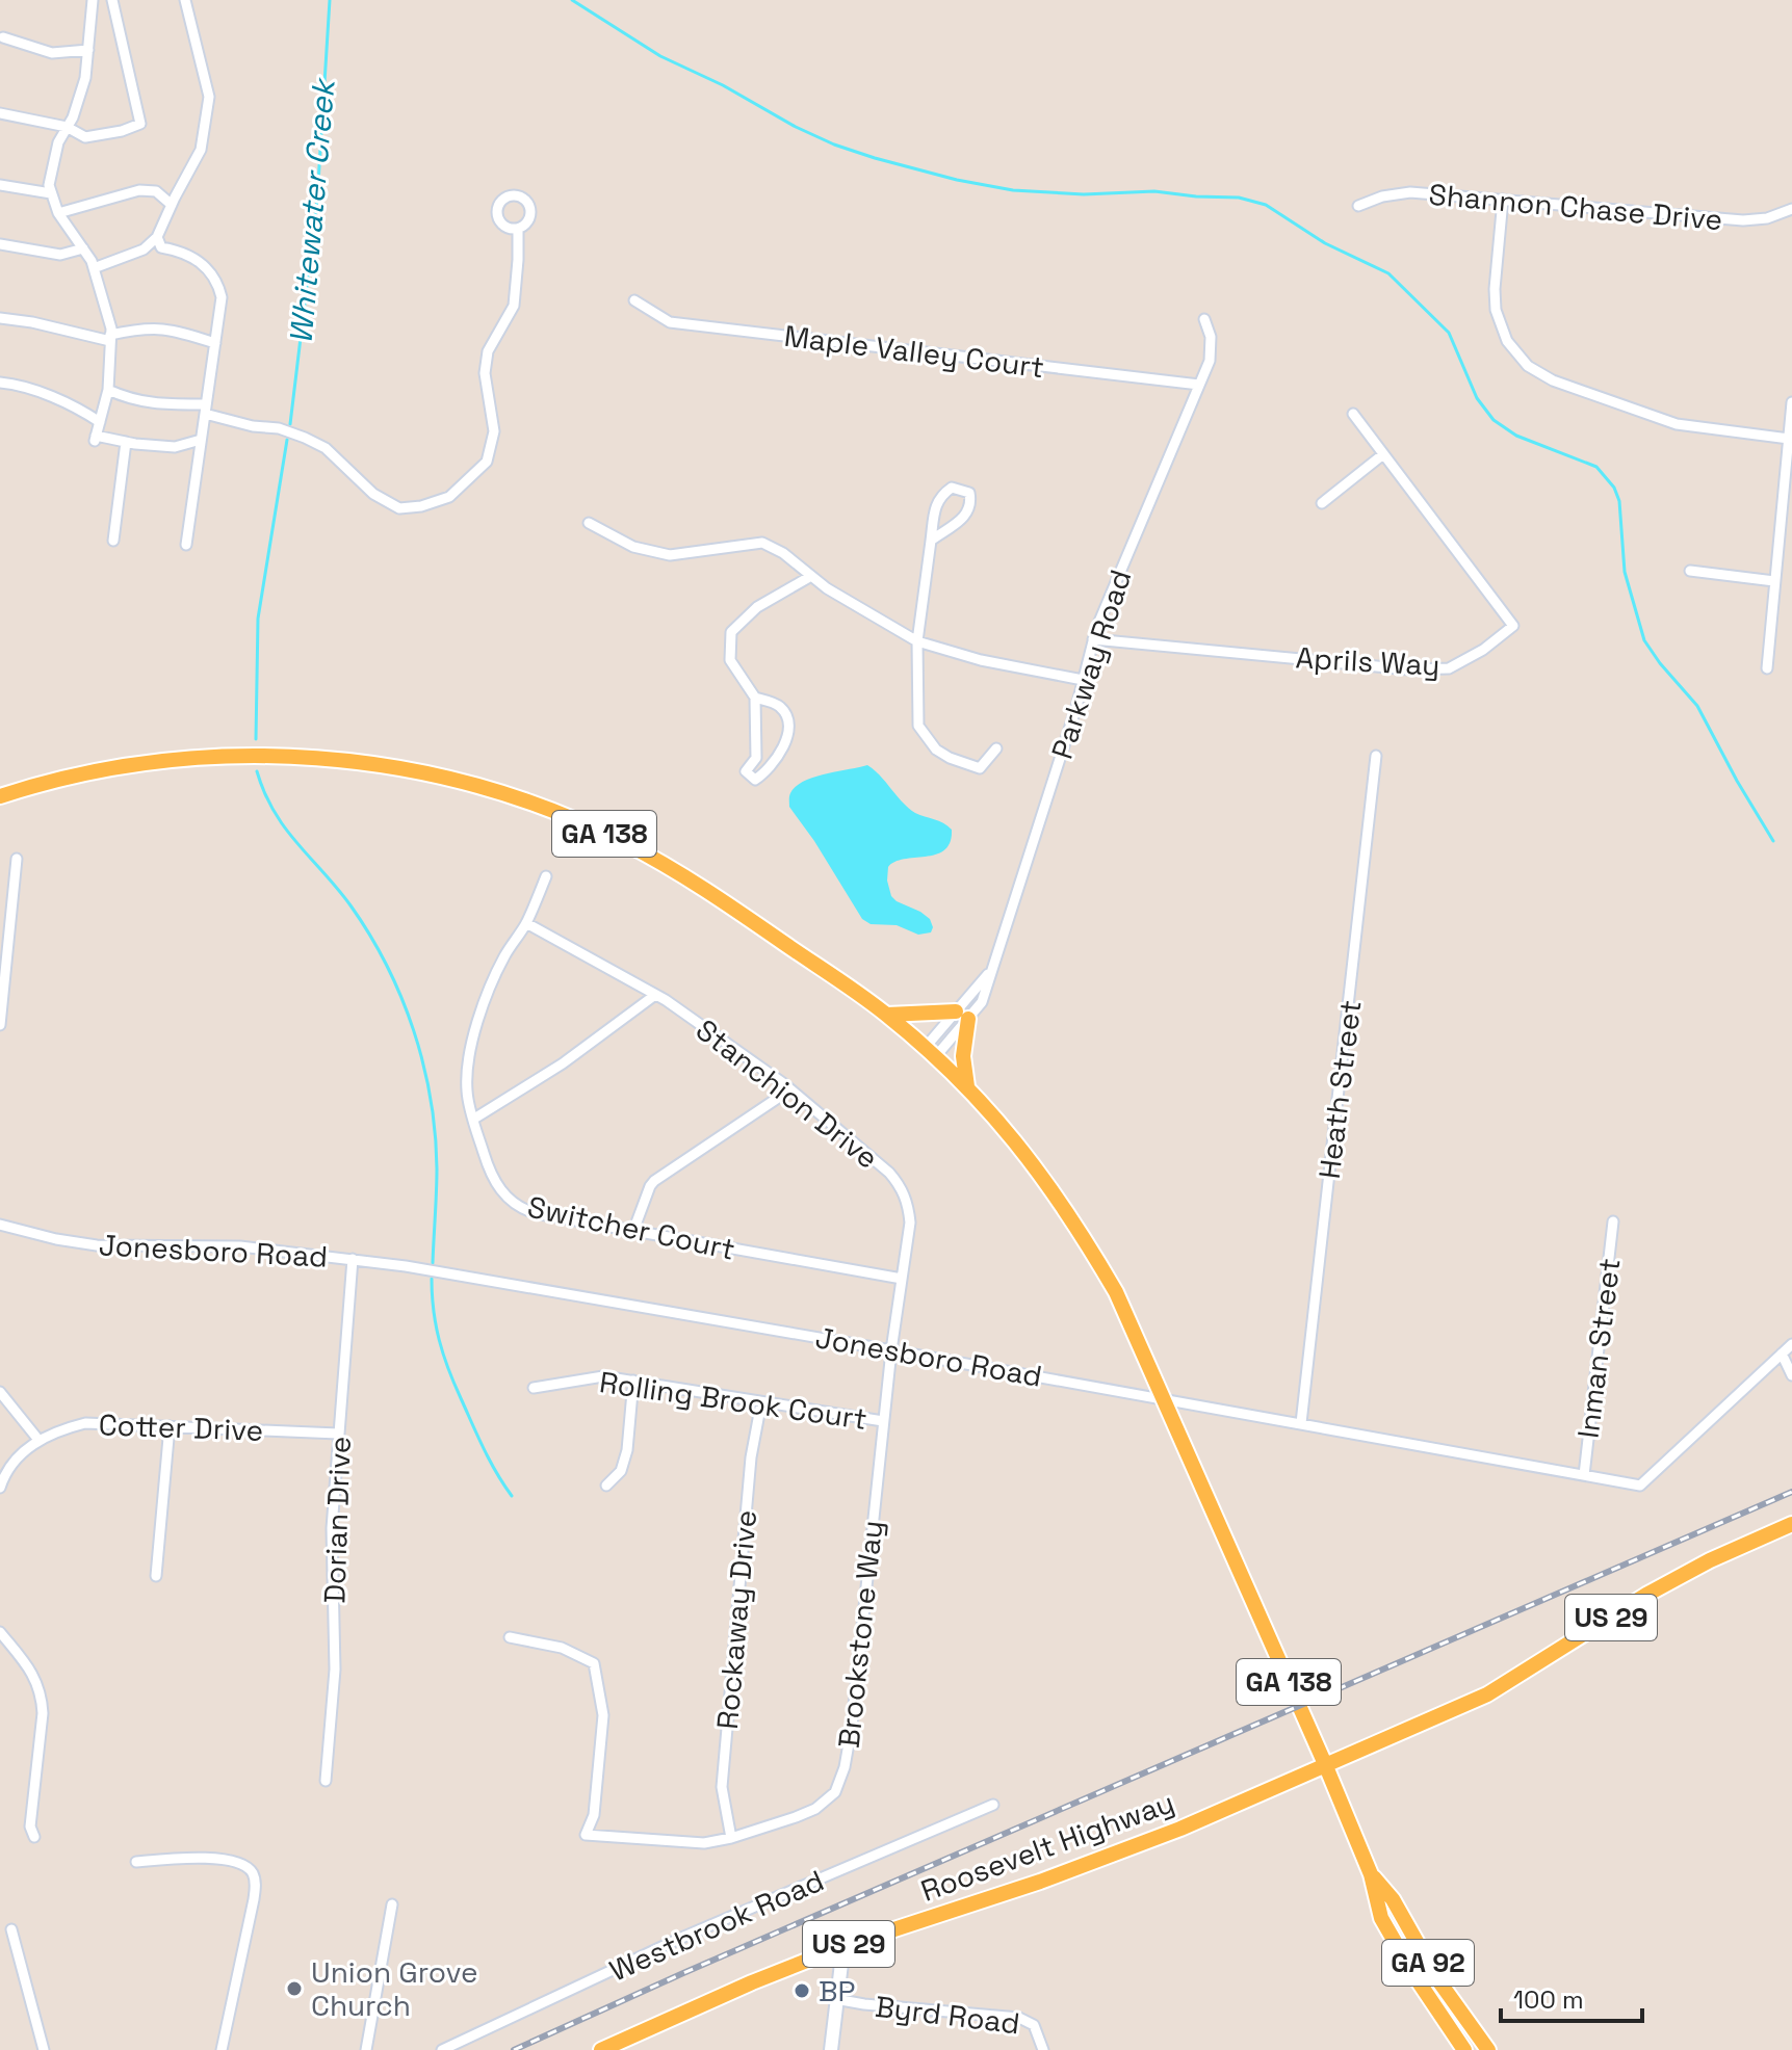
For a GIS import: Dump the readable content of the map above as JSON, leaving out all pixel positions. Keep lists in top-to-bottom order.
{
  "streets": {
    "main road": [
      "GA 138",
      "US 29",
      "Roosevelt Highway",
      "GA 92"
    ],
    "street": [
      "Shannon Chase Drive",
      "Maple Valley Court",
      "Aprils Way",
      "Parkway Road",
      "Heath Street",
      "Stanchion Drive",
      "Switcher Court",
      "Jonesboro Road",
      "Inman Street",
      "Rolling Brook Court",
      "Cotter Drive",
      "Dorian Drive",
      "Rockaway Drive",
      "Brookstone Way",
      "Westbrook Road",
      "Byrd Road"
    ]
  },
  "crossings": [
    ["Maple Valley Court", "Parkway Road"],
    ["Aprils Way", "Parkway Road"],
    ["Parkway Road", "GA 138"],
    ["GA 138", "Jonesboro Road"],
    ["GA 138", "US 29"],
    ["GA 138", "Roosevelt Highway"],
    ["GA 138", "GA 92"],
    ["Heath Street", "Jonesboro Road"],
    ["Stanchion Drive", "Switcher Court"],
    ["Stanchion Drive", "Jonesboro Road"],
    ["Stanchion Drive", "Brookstone Way"],
    ["Jonesboro Road", "Inman Street"],
    ["Jonesboro Road", "Dorian Drive"],
    ["Jonesboro Road", "Brookstone Way"],
    ["Rolling Brook Court", "Rockaway Drive"],
    ["Rolling Brook Court", "Brookstone Way"],
    ["Cotter Drive", "Dorian Drive"],
    ["US 29", "Roosevelt Highway"],
    ["US 29", "GA 92"],
    ["Rockaway Drive", "Brookstone Way"],
    ["Roosevelt Highway", "GA 92"]
  ],
  "water": ["Whitewater Creek"],
  "places": ["Union Grove Church", "BP"],
  "scale_bar": "100 m"
}
